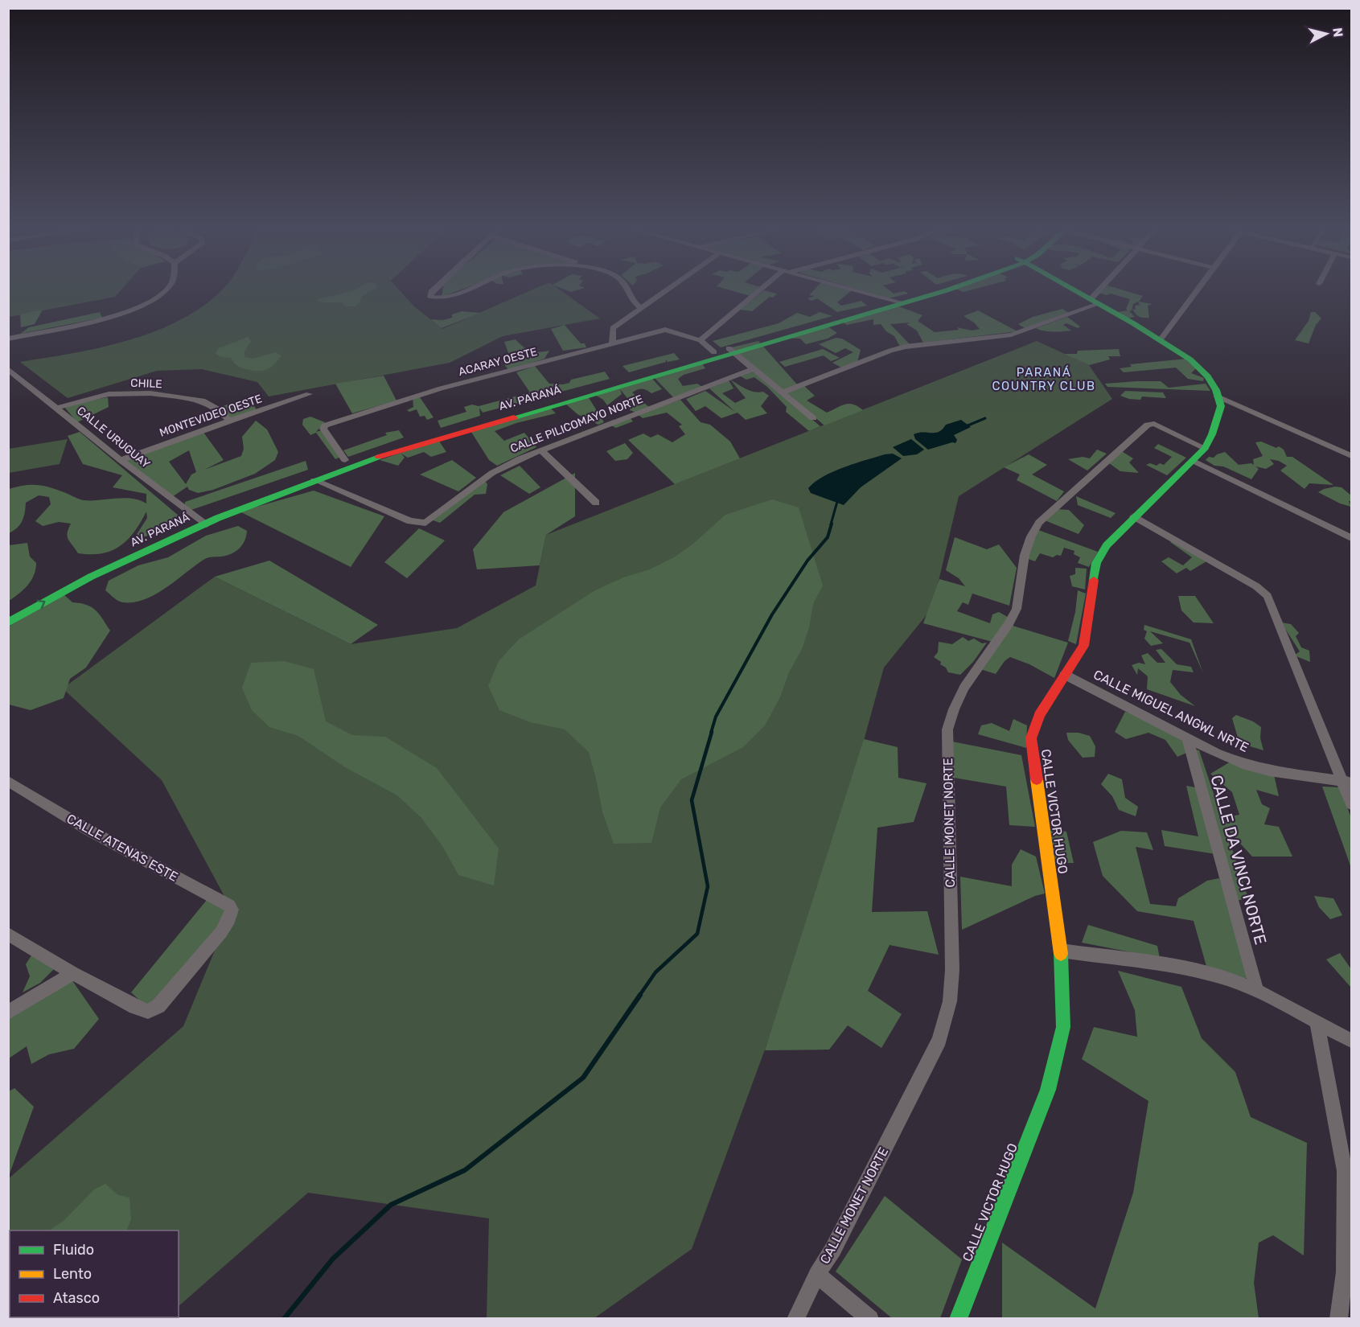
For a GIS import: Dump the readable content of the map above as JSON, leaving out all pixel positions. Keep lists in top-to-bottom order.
{
  "streets": {
    "street": [
      "ACARAY OESTE",
      "CHILE",
      "AV. PARANÁ",
      "MONTEVIDEO OESTE",
      "CALLE PILICOMAYO NORTE",
      "CALLE URUGUAY",
      "CALLE MIGUEL ANGWL NRTE",
      "CALLE VICTOR HUGO",
      "CALLE MONET NORTE",
      "CALLE ATENAS ESTE",
      "CALLE DA VINCI NORTE"
    ]
  },
  "crossings": [
    ["ACARAY OESTE", "AV. PARANÁ"],
    ["CHILE", "MONTEVIDEO OESTE"],
    ["CHILE", "CALLE URUGUAY"],
    ["AV. PARANÁ", "CALLE PILICOMAYO NORTE"],
    ["AV. PARANÁ", "CALLE URUGUAY"],
    ["MONTEVIDEO OESTE", "CALLE URUGUAY"],
    ["CALLE MIGUEL ANGWL NRTE", "CALLE VICTOR HUGO"],
    ["CALLE MIGUEL ANGWL NRTE", "CALLE DA VINCI NORTE"],
    ["CALLE VICTOR HUGO", "CALLE MONET NORTE"]
  ],
  "districts": ["PARANÁ COUNTRY CLUB"],
  "legend": ["Fluido", "Lento", "Atasco"],
  "north": "right"
}
